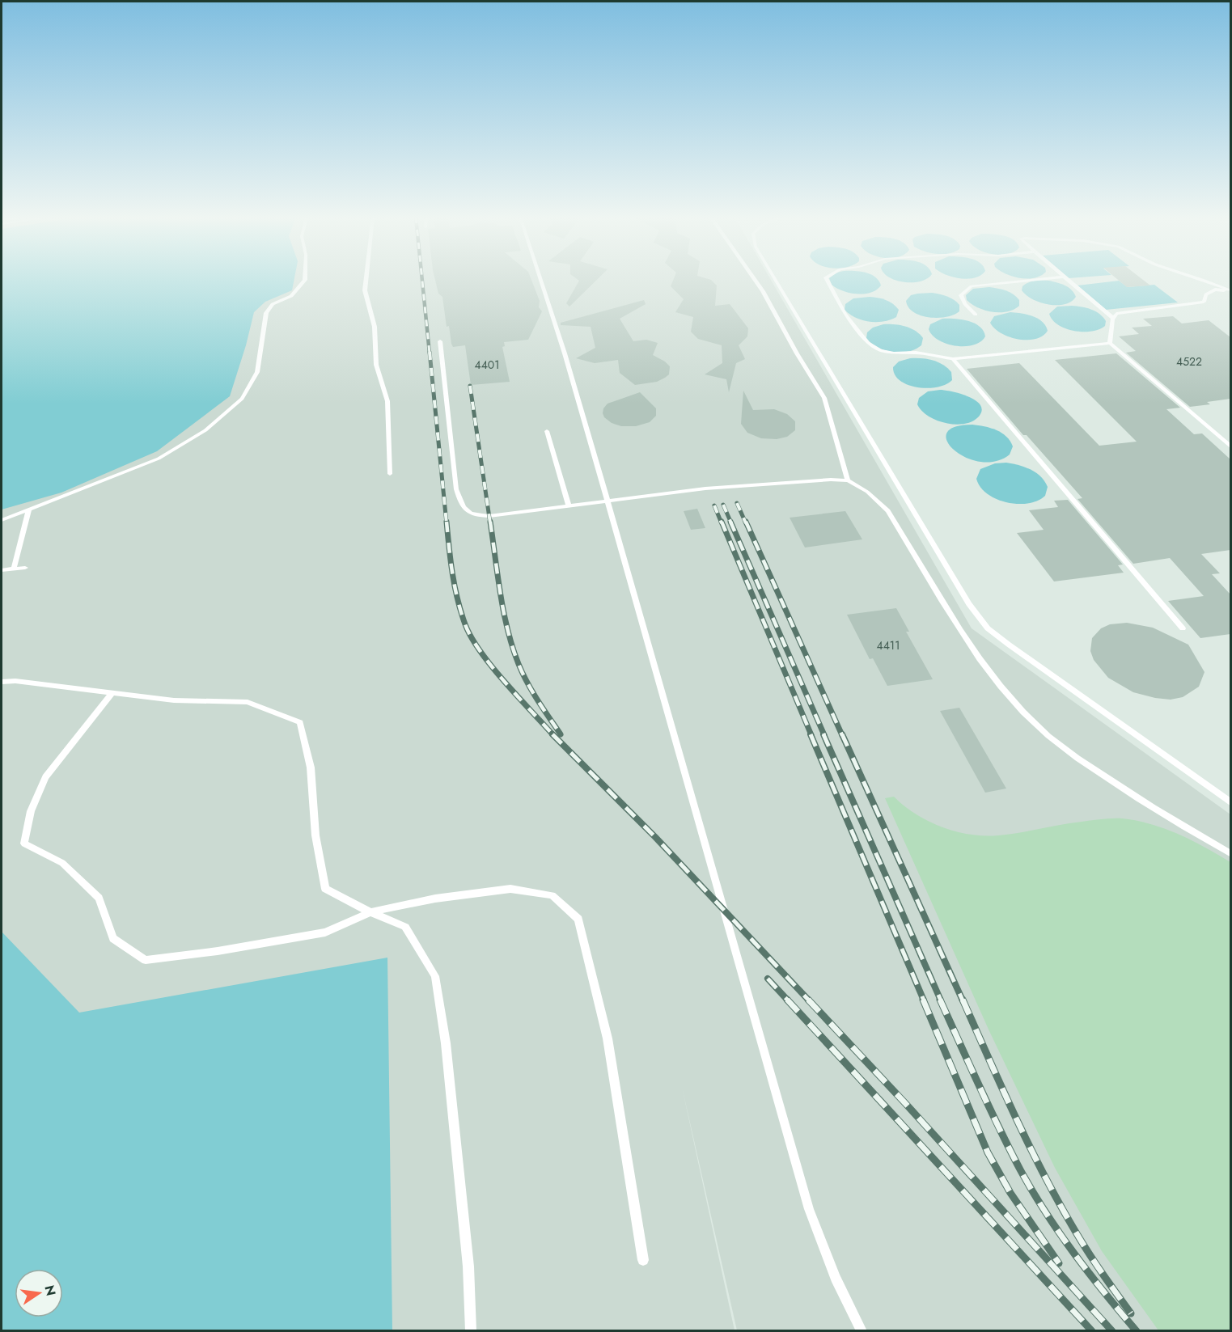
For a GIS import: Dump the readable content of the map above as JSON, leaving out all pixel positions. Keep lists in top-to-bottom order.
{
  "house_numbers": ["4522", "4401", "4411"],
  "north": "right"
}
